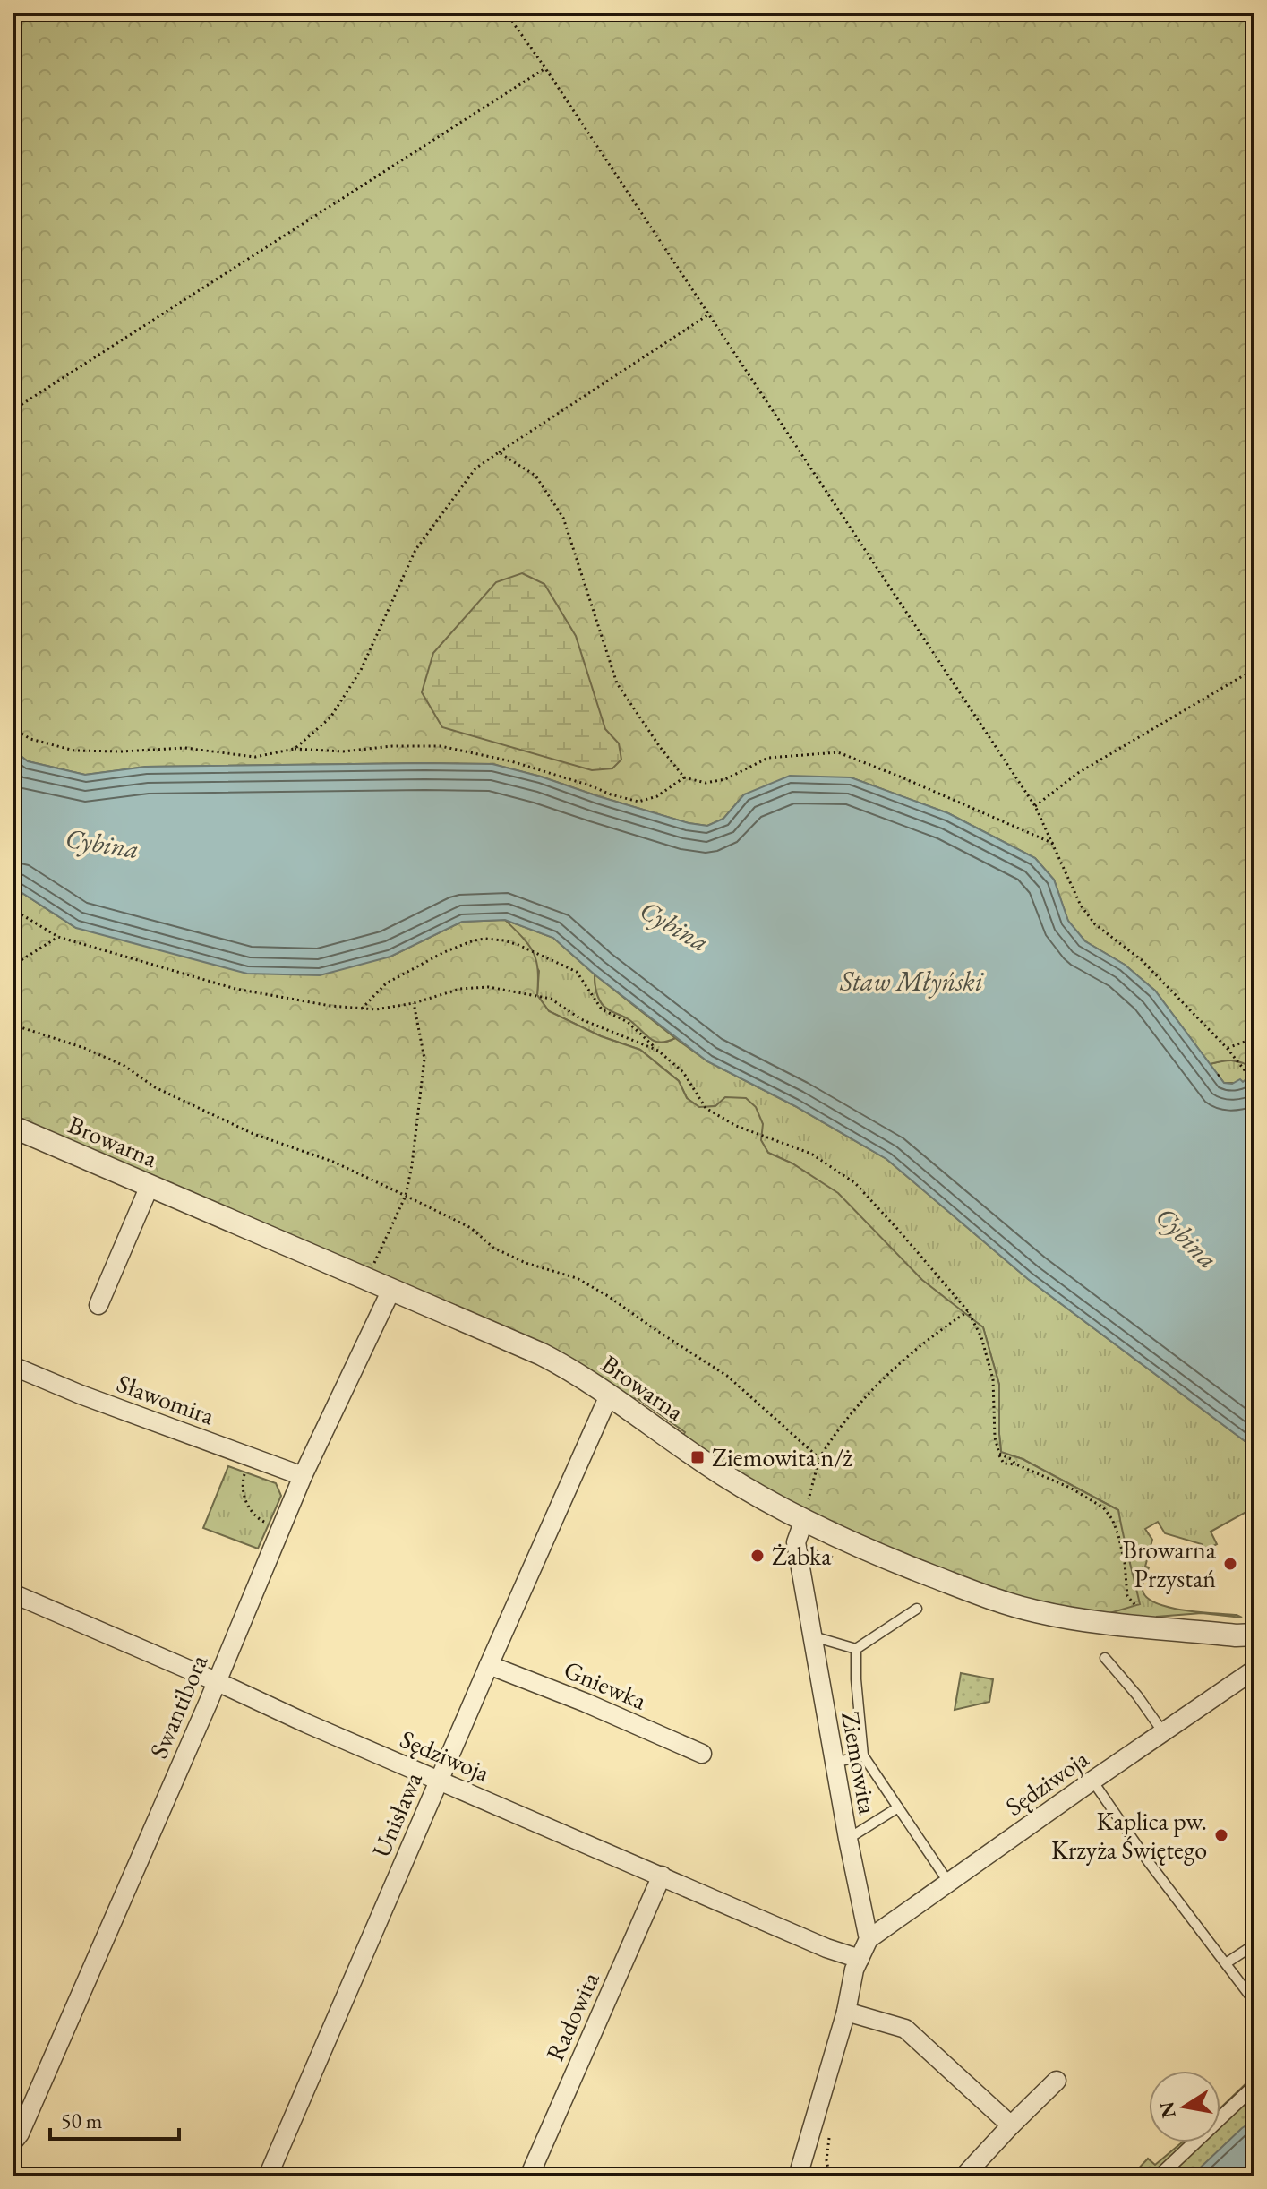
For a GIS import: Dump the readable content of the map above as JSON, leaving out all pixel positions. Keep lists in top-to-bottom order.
{
  "streets": {
    "street": [
      "Browarna",
      "Sławomira",
      "Gniewka",
      "Swantibora",
      "Sędziwoja",
      "Ziemowita",
      "Unisława",
      "Radowita"
    ]
  },
  "crossings": [
    ["Browarna", "Swantibora"],
    ["Browarna", "Ziemowita"],
    ["Browarna", "Unisława"],
    ["Sławomira", "Swantibora"],
    ["Gniewka", "Unisława"],
    ["Swantibora", "Sędziwoja"],
    ["Sędziwoja", "Ziemowita"],
    ["Sędziwoja", "Unisława"],
    ["Sędziwoja", "Radowita"]
  ],
  "water": ["Cybina", "Staw Młyński"],
  "places": {
    "transit": ["Ziemowita n/ż"],
    "other": ["Żabka", "Browarna Przystań", "Kaplica pw. Krzyża Świętego"]
  },
  "scale_bar": "50 m",
  "north": "left"
}
